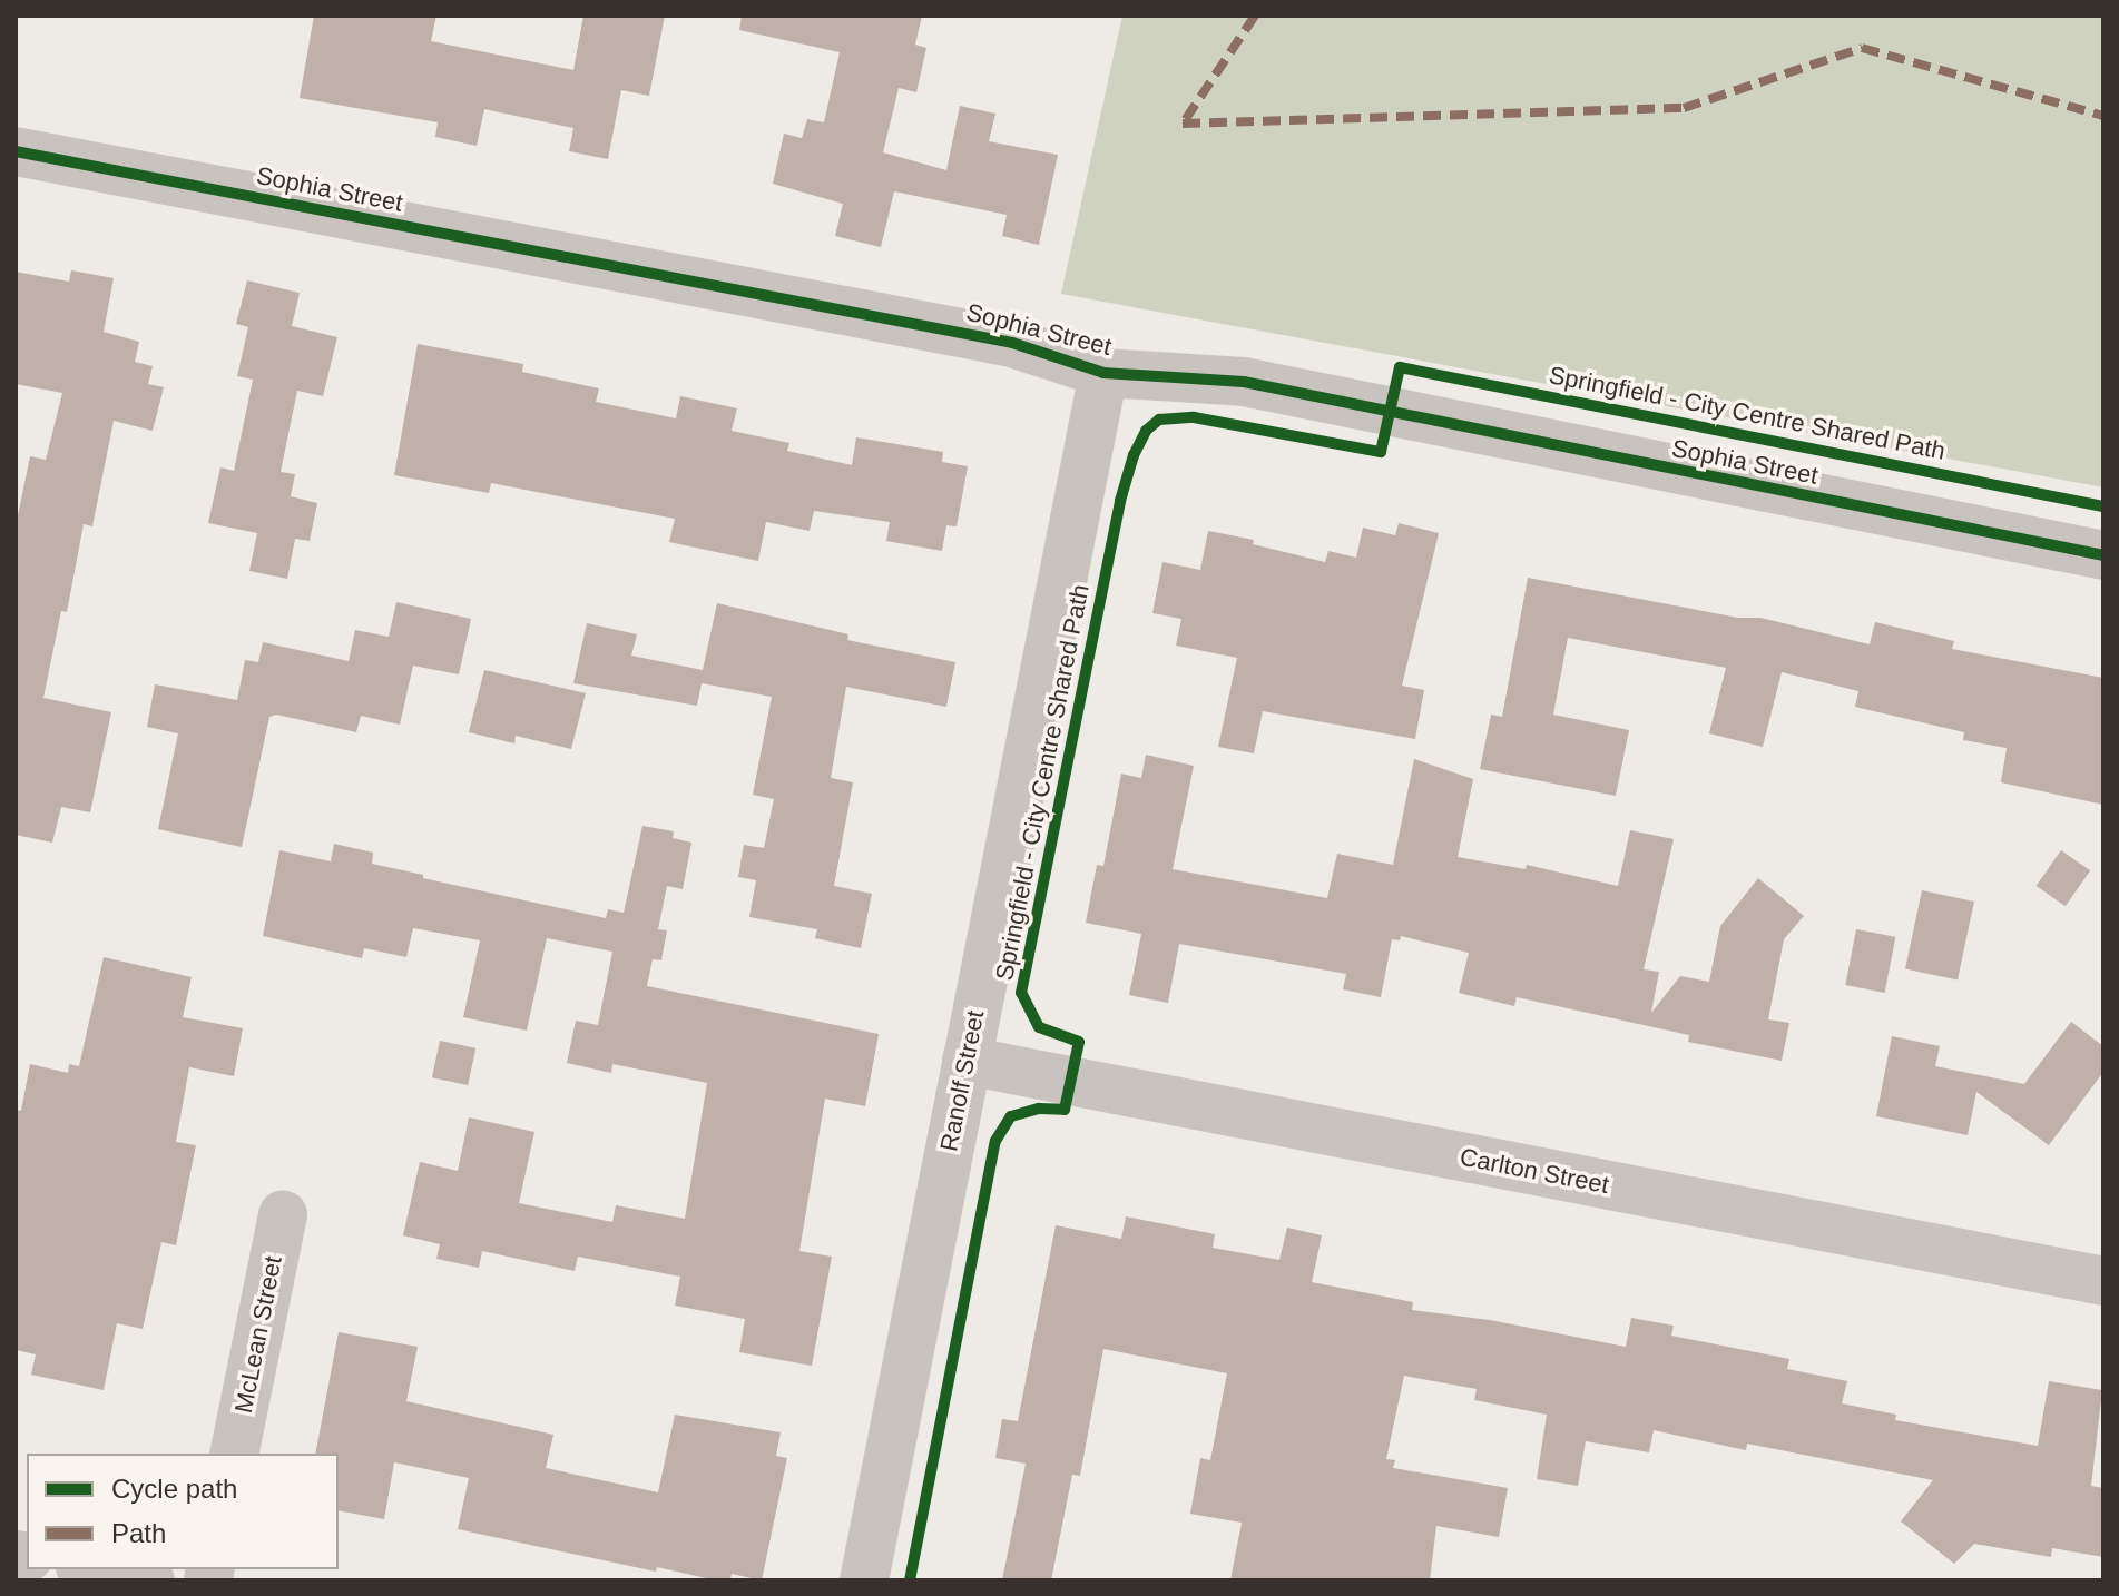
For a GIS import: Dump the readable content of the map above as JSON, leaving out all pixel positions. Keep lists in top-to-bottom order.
{
  "streets": {
    "street": [
      "Sophia Street",
      "Ranolf Street",
      "Carlton Street",
      "McLean Street"
    ],
    "cycle path": ["Springfield - City Centre Shared Path"]
  },
  "crossings": [
    ["Sophia Street", "Ranolf Street"],
    ["Ranolf Street", "Carlton Street"]
  ],
  "legend": ["Cycle path", "Path"]
}
